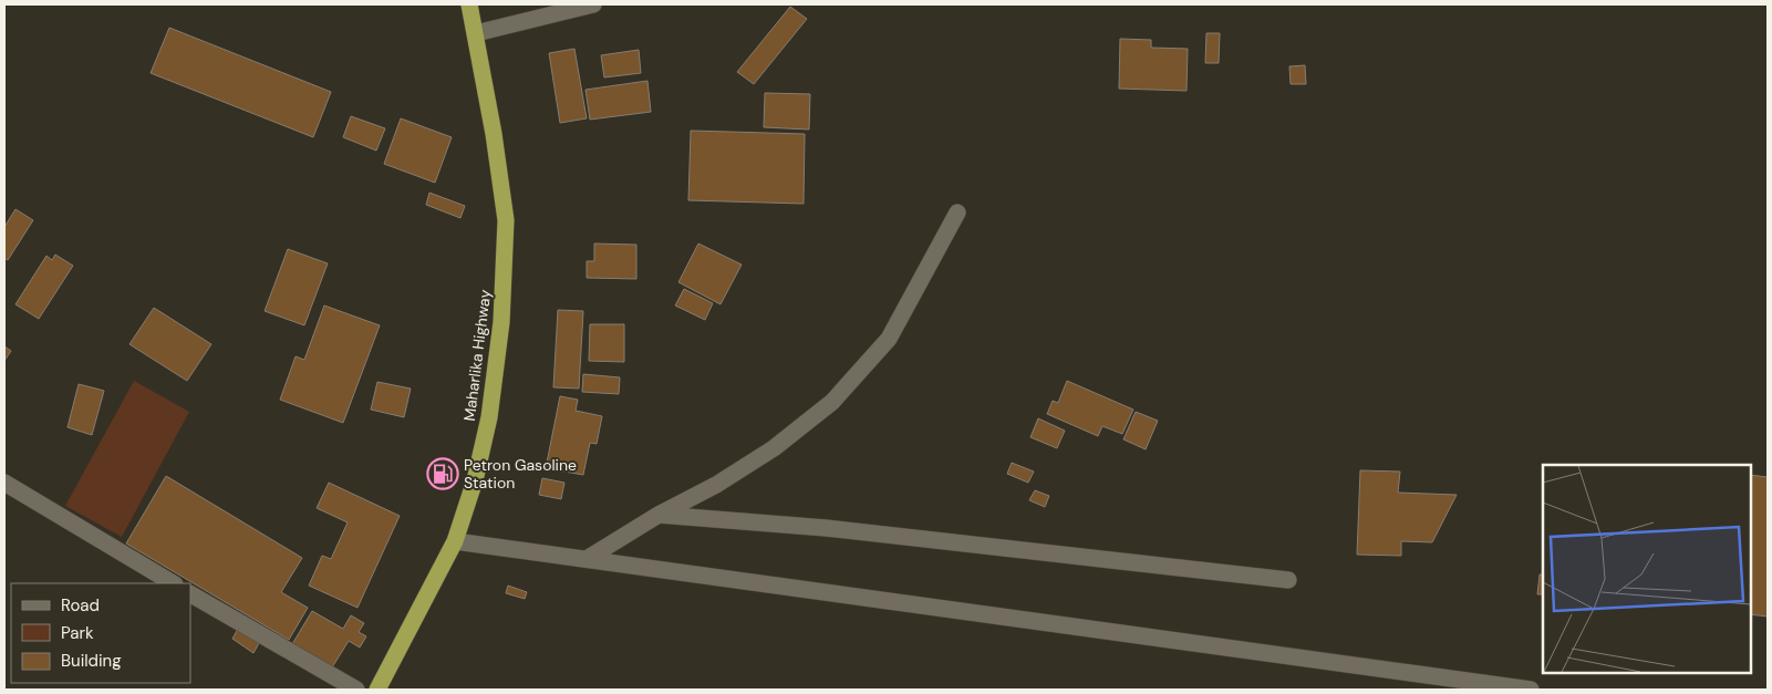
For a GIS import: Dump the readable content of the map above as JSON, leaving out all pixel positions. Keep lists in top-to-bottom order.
{
  "streets": {
    "highway": ["Maharlika Highway"]
  },
  "places": {
    "fuel station": ["Petron Gasoline Station"]
  },
  "legend": ["Road", "Park", "Building"]
}
